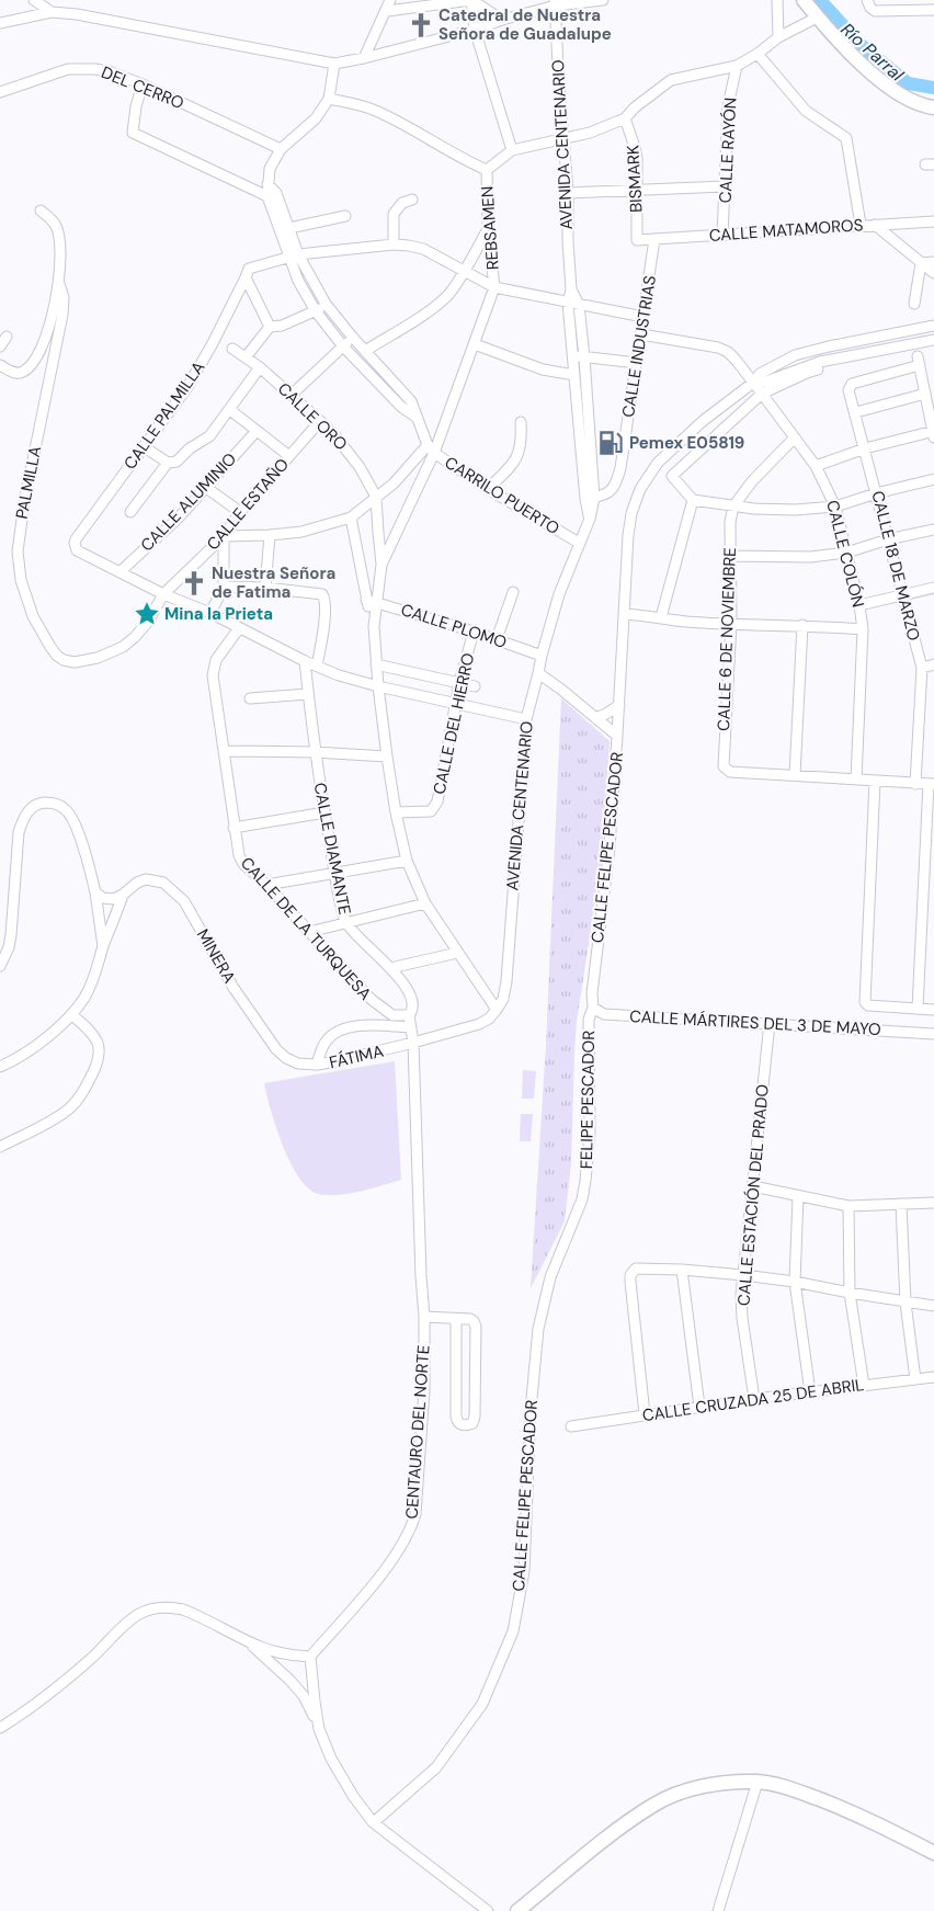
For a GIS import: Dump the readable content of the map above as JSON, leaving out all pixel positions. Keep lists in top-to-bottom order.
{
  "streets": {
    "street": [
      "DEL CERRO",
      "AVENIDA CENTENARIO",
      "CALLE RAYÓN",
      "BISMARK",
      "REBSAMEN",
      "CALLE MATAMOROS",
      "CALLE INDUSTRIAS",
      "CALLE PALMILLA",
      "CALLE ORO",
      "PALMILLA",
      "CARRILO PUERTO",
      "CALLE ALUMINIO",
      "CALLE ESTAÑO",
      "CALLE COLÓN",
      "CALLE 18 DE MARZO",
      "CALLE PLOMO",
      "CALLE 6 DE NOVIEMBRE",
      "CALLE DEL HIERRO",
      "CALLE FELIPE PESCADOR",
      "CALLE DIAMANTE",
      "CALLE DE LA TURQUESA",
      "MINERA",
      "CALLE MÁRTIRES DEL 3 DE MAYO",
      "FÁTIMA",
      "FELIPE PESCADOR",
      "CALLE ESTACIÓN DEL PRADO",
      "CALLE CRUZADA 25 DE ABRIL",
      "CENTAURO DEL NORTE"
    ]
  },
  "crossings": [
    ["AVENIDA CENTENARIO", "CALLE INDUSTRIAS"],
    ["AVENIDA CENTENARIO", "CARRILO PUERTO"],
    ["AVENIDA CENTENARIO", "CALLE PLOMO"],
    ["AVENIDA CENTENARIO", "CALLE FELIPE PESCADOR"],
    ["CALLE RAYÓN", "CALLE MATAMOROS"],
    ["BISMARK", "CALLE MATAMOROS"],
    ["CALLE MATAMOROS", "CALLE INDUSTRIAS"],
    ["CALLE INDUSTRIAS", "CALLE COLÓN"],
    ["CALLE PALMILLA", "CALLE ALUMINIO"],
    ["CALLE ORO", "CALLE ESTAÑO"],
    ["PALMILLA", "CALLE ESTAÑO"],
    ["CALLE PLOMO", "CALLE DEL HIERRO"],
    ["CALLE FELIPE PESCADOR", "CALLE MÁRTIRES DEL 3 DE MAYO"],
    ["CALLE FELIPE PESCADOR", "FELIPE PESCADOR"],
    ["CALLE DIAMANTE", "CALLE DE LA TURQUESA"],
    ["CALLE DIAMANTE", "FÁTIMA"],
    ["CALLE DIAMANTE", "CENTAURO DEL NORTE"],
    ["MINERA", "FÁTIMA"],
    ["CALLE MÁRTIRES DEL 3 DE MAYO", "FELIPE PESCADOR"],
    ["CALLE MÁRTIRES DEL 3 DE MAYO", "CALLE ESTACIÓN DEL PRADO"],
    ["FÁTIMA", "CENTAURO DEL NORTE"],
    ["CALLE ESTACIÓN DEL PRADO", "CALLE CRUZADA 25 DE ABRIL"]
  ],
  "water": ["Río Parral"],
  "places": {
    "church": ["Catedral de Nuestra Señora de Guadalupe", "Nuestra Señora de Fatima"],
    "fuel station": ["Pemex E05819"],
    "place": ["Mina la Prieta"]
  }
}
